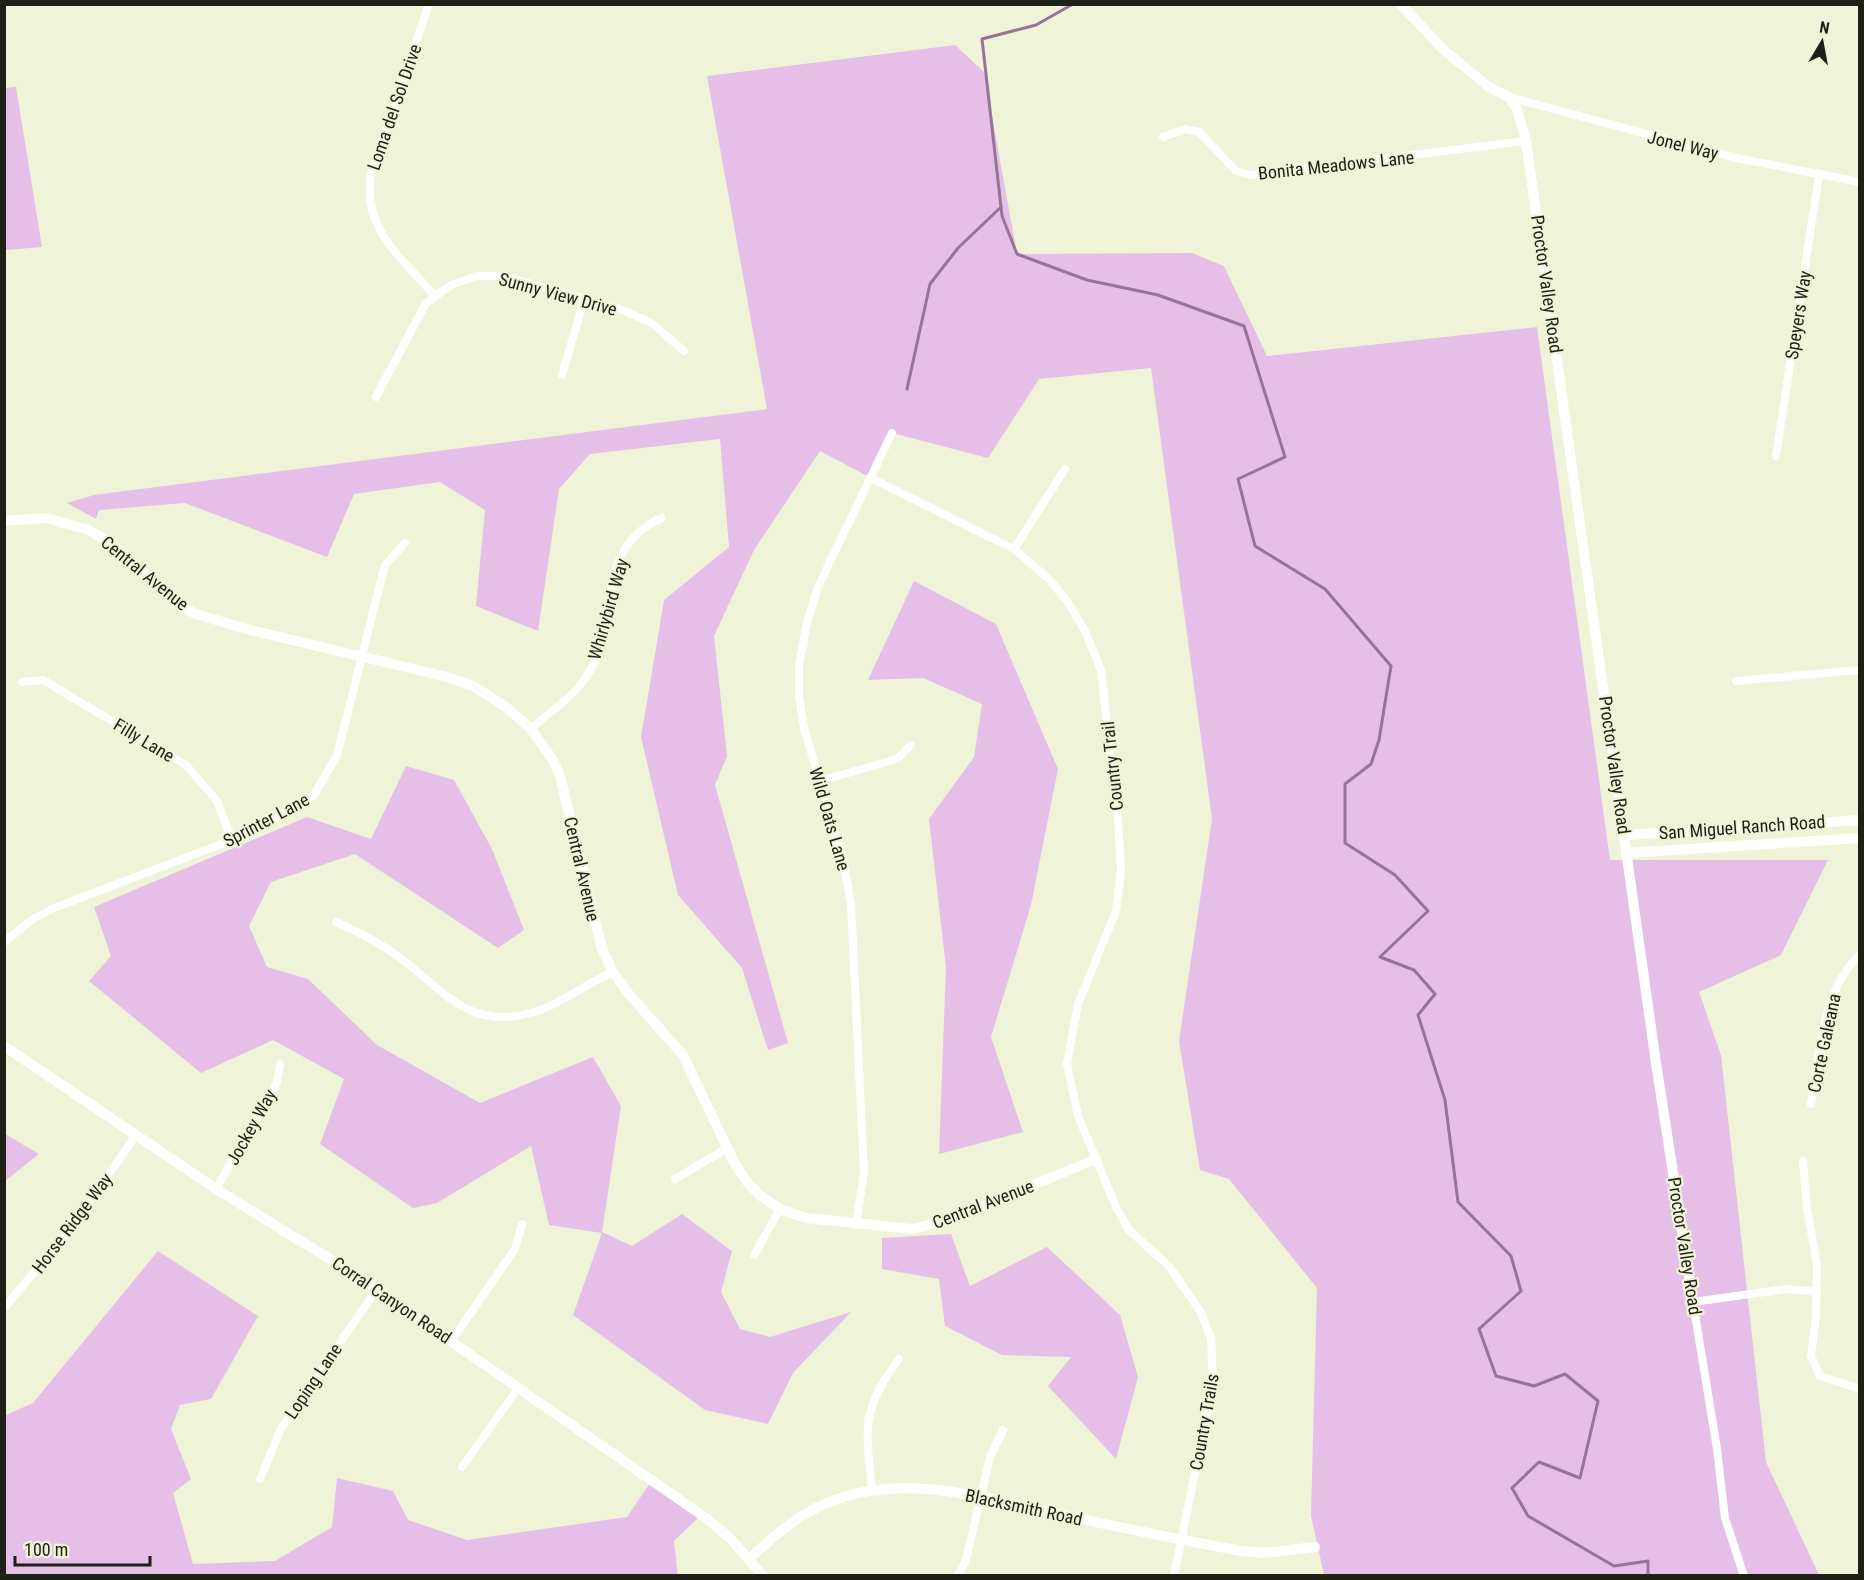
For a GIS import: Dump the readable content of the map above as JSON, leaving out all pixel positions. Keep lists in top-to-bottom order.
{
  "streets": {
    "street": [
      "Loma del Sol Drive",
      "Jonel Way",
      "Bonita Meadows Lane",
      "Proctor Valley Road",
      "Sunny View Drive",
      "Speyers Way",
      "Central Avenue",
      "Whirlybird Way",
      "Filly Lane",
      "Country Trail",
      "Wild Oats Lane",
      "Sprinter Lane",
      "San Miguel Ranch Road",
      "Corte Galeana",
      "Jockey Way",
      "Horse Ridge Way",
      "Corral Canyon Road",
      "Loping Lane",
      "Country Trails",
      "Blacksmith Road"
    ]
  },
  "crossings": [
    ["Loma del Sol Drive", "Sunny View Drive"],
    ["Jonel Way", "Proctor Valley Road"],
    ["Jonel Way", "Speyers Way"],
    ["Bonita Meadows Lane", "Proctor Valley Road"],
    ["Proctor Valley Road", "San Miguel Ranch Road"],
    ["Central Avenue", "Whirlybird Way"],
    ["Central Avenue", "Country Trail"],
    ["Central Avenue", "Wild Oats Lane"],
    ["Central Avenue", "Sprinter Lane"],
    ["Central Avenue", "Country Trails"],
    ["Filly Lane", "Sprinter Lane"],
    ["Country Trail", "Wild Oats Lane"],
    ["Country Trail", "Country Trails"],
    ["Jockey Way", "Corral Canyon Road"],
    ["Horse Ridge Way", "Corral Canyon Road"],
    ["Corral Canyon Road", "Loping Lane"],
    ["Corral Canyon Road", "Blacksmith Road"],
    ["Country Trails", "Blacksmith Road"]
  ],
  "scale_bar": "100 m",
  "north": "top"
}
